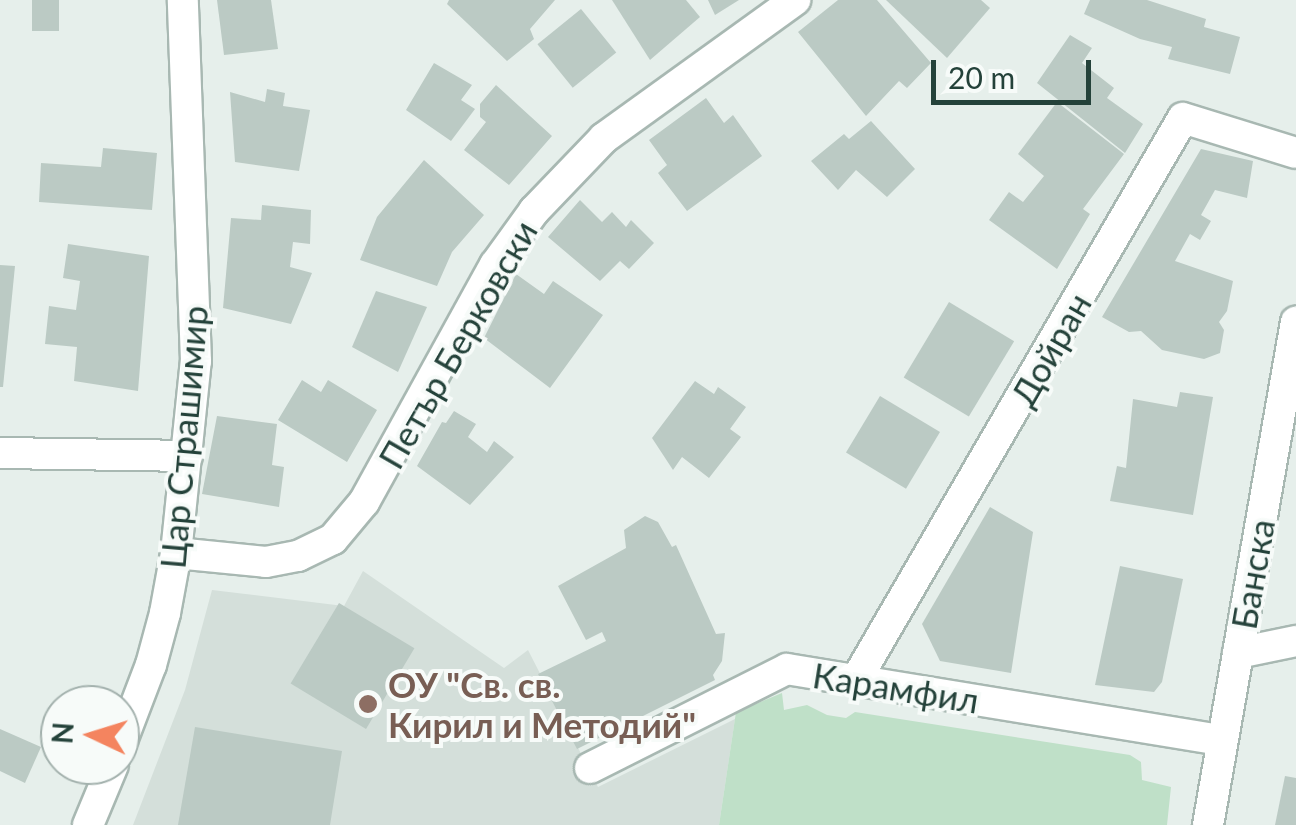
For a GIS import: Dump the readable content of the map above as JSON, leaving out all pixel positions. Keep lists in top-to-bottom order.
{
  "streets": {
    "street": [
      "Петър Берковски",
      "Дойран",
      "Цар Страшимир",
      "Банска",
      "Карамфил"
    ]
  },
  "crossings": [
    ["Петър Берковски", "Цар Страшимир"],
    ["Дойран", "Карамфил"],
    ["Банска", "Карамфил"]
  ],
  "places": ["ОУ \"Св. св. Кирил и Методий\""],
  "scale_bar": "20 m",
  "north": "left"
}
